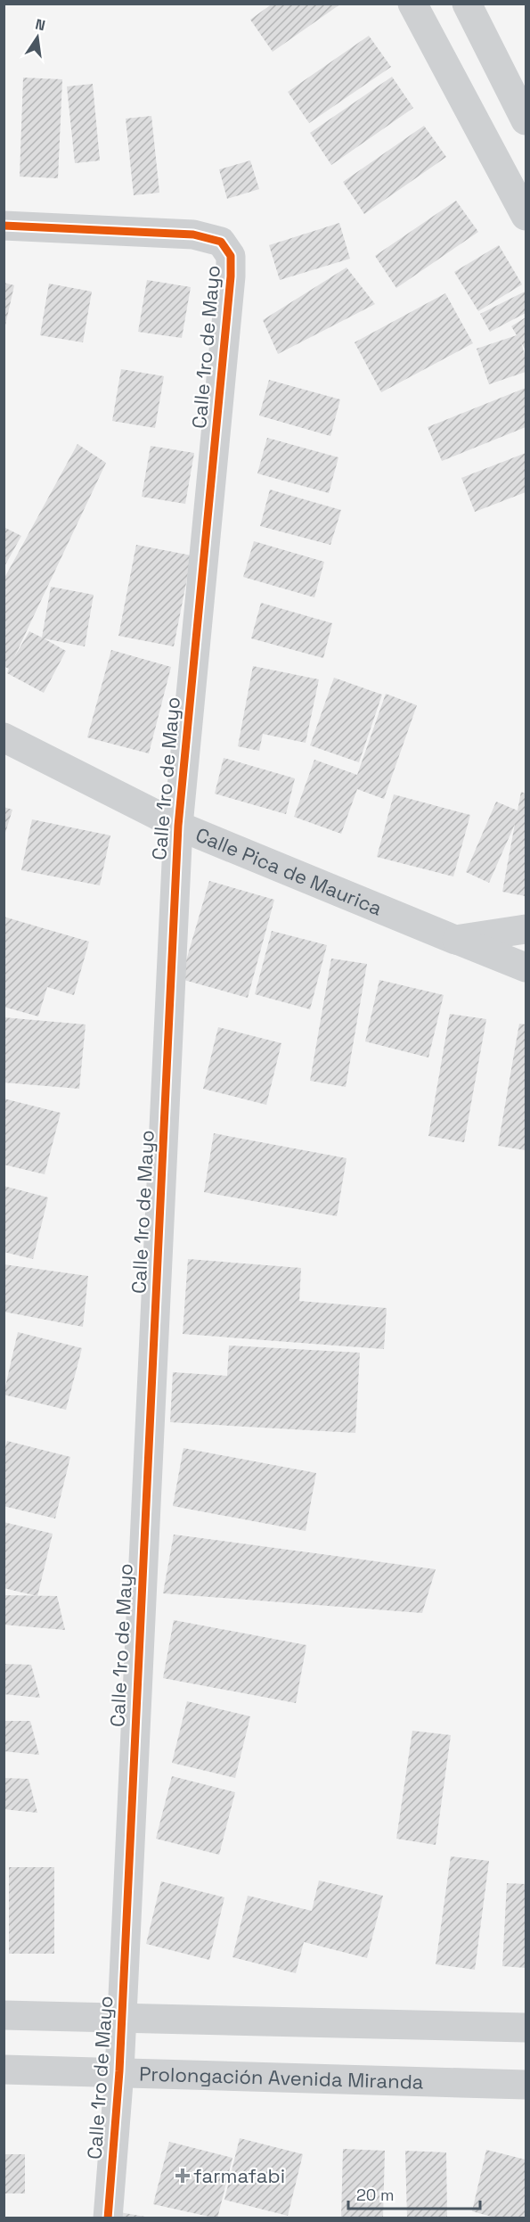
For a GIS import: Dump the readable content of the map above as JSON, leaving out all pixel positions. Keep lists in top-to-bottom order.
{
  "streets": {
    "street": ["Calle 1ro de Mayo", "Calle Pica de Maurica", "Prolongación Avenida Miranda"]
  },
  "crossings": [
    ["Calle 1ro de Mayo", "Calle Pica de Maurica"],
    ["Calle 1ro de Mayo", "Prolongación Avenida Miranda"]
  ],
  "places": {
    "health": ["farmafabi"]
  },
  "scale_bar": "20 m",
  "north": "top"
}
